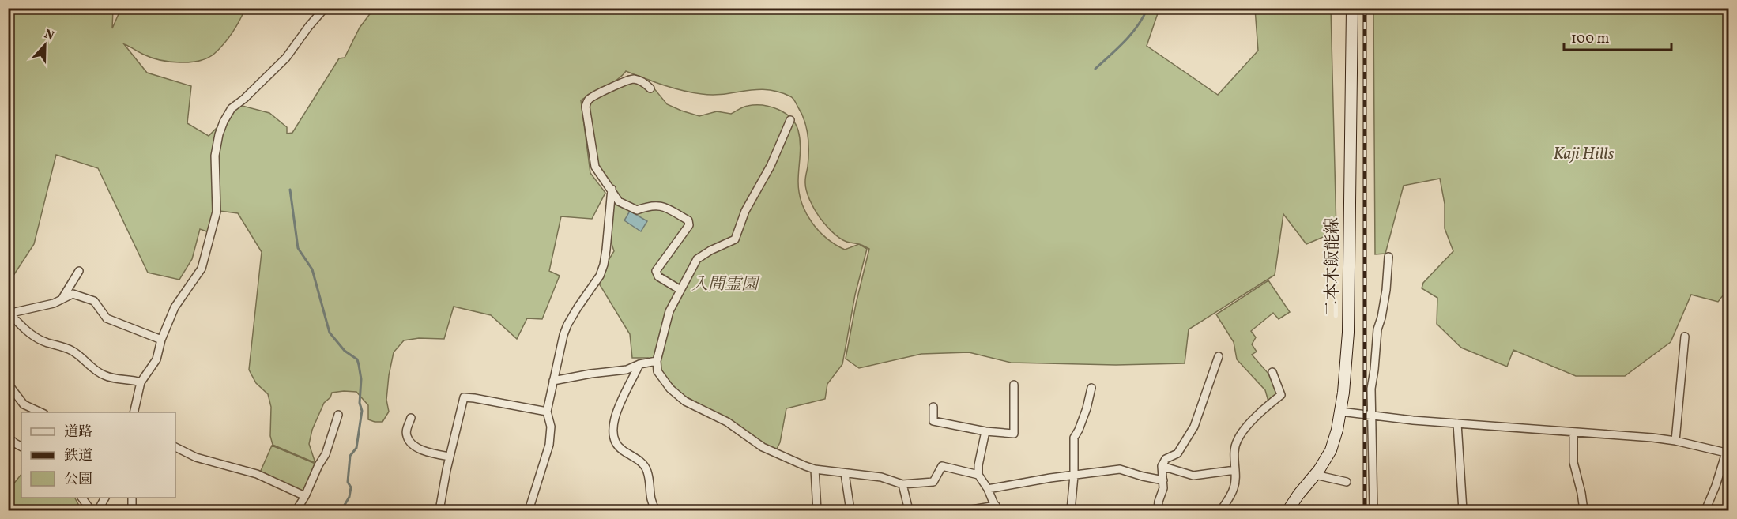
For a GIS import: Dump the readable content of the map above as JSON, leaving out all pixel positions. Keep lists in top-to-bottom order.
{
  "streets": {
    "main road": ["二本木飯能線"]
  },
  "parks": ["Kaji Hills", "入間霊園"],
  "legend": ["道路", "鉄道", "公園"],
  "scale_bar": "100 m",
  "north": "top"
}
